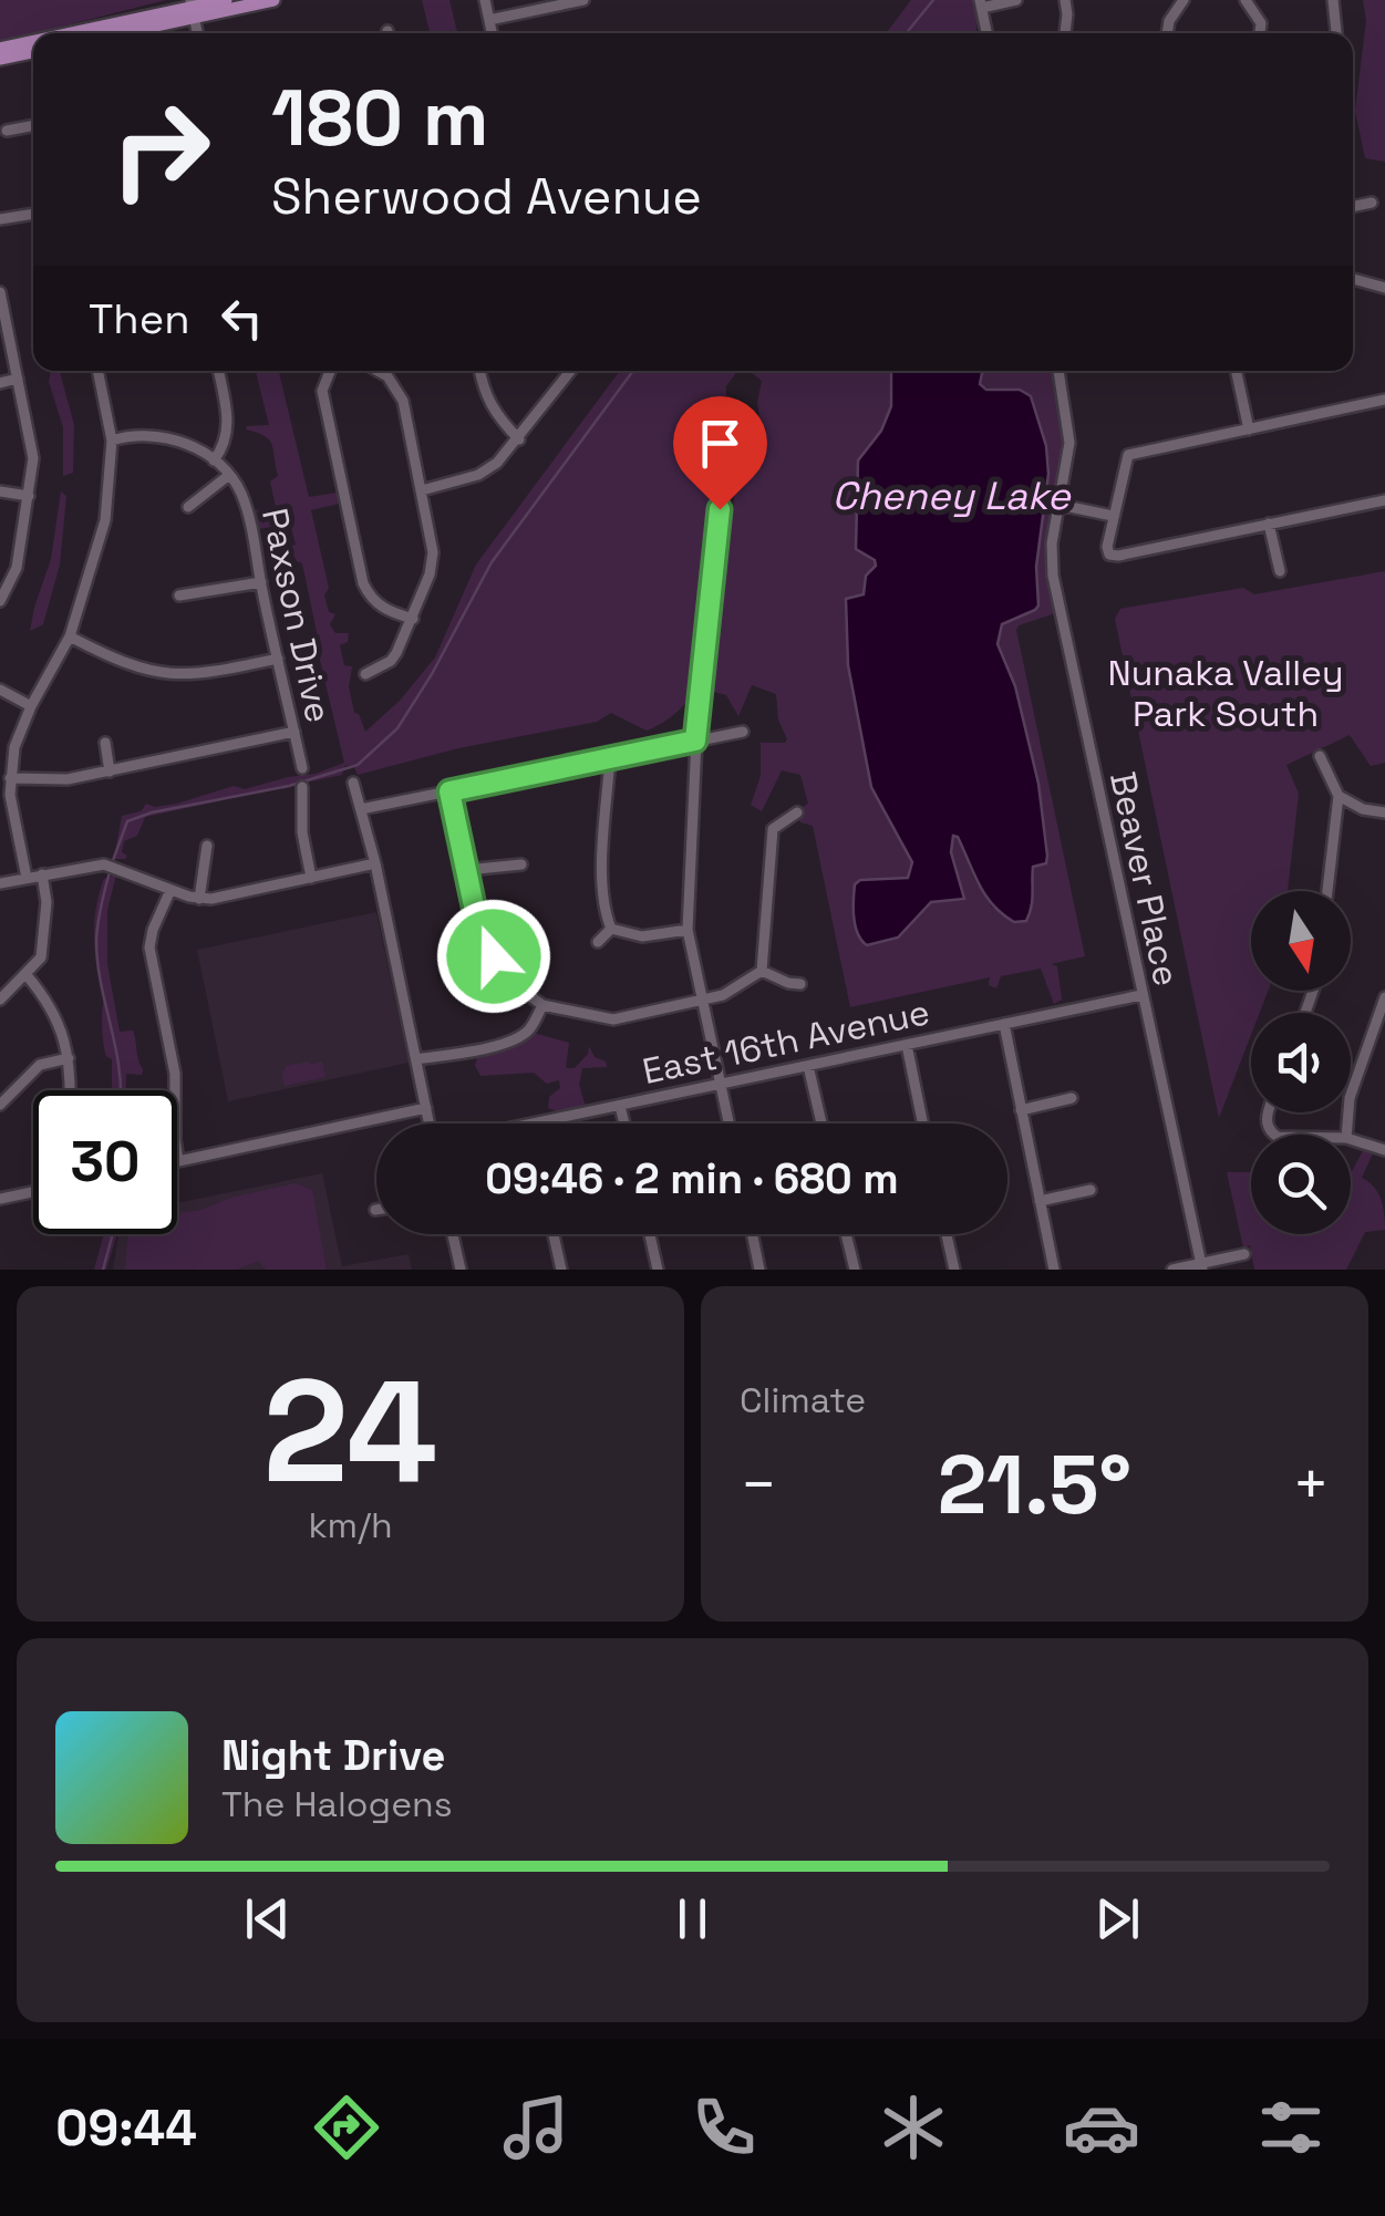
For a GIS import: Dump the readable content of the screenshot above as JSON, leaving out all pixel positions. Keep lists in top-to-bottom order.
{
  "streets": {
    "street": ["Paxson Drive", "Beaver Place", "East 16th Avenue"]
  },
  "crossings": [
    ["Beaver Place", "East 16th Avenue"]
  ],
  "water": ["Cheney Lake"],
  "parks": ["Nunaka Valley Park South"],
  "north": "bottom",
  "page": {
    "turn": ["180 m", "Sherwood Avenue"],
    "then": "Then",
    "limit": "30",
    "trip": "09:46 · 2 min · 680 m",
    "tile": [
      ["24", "km/h"],
      "Climate"
    ],
    "heat": ["−", "21.5°", "+"],
    "song": ["Night Drive", "The Halogens"],
    "tabs": "09:44"
  }
}
